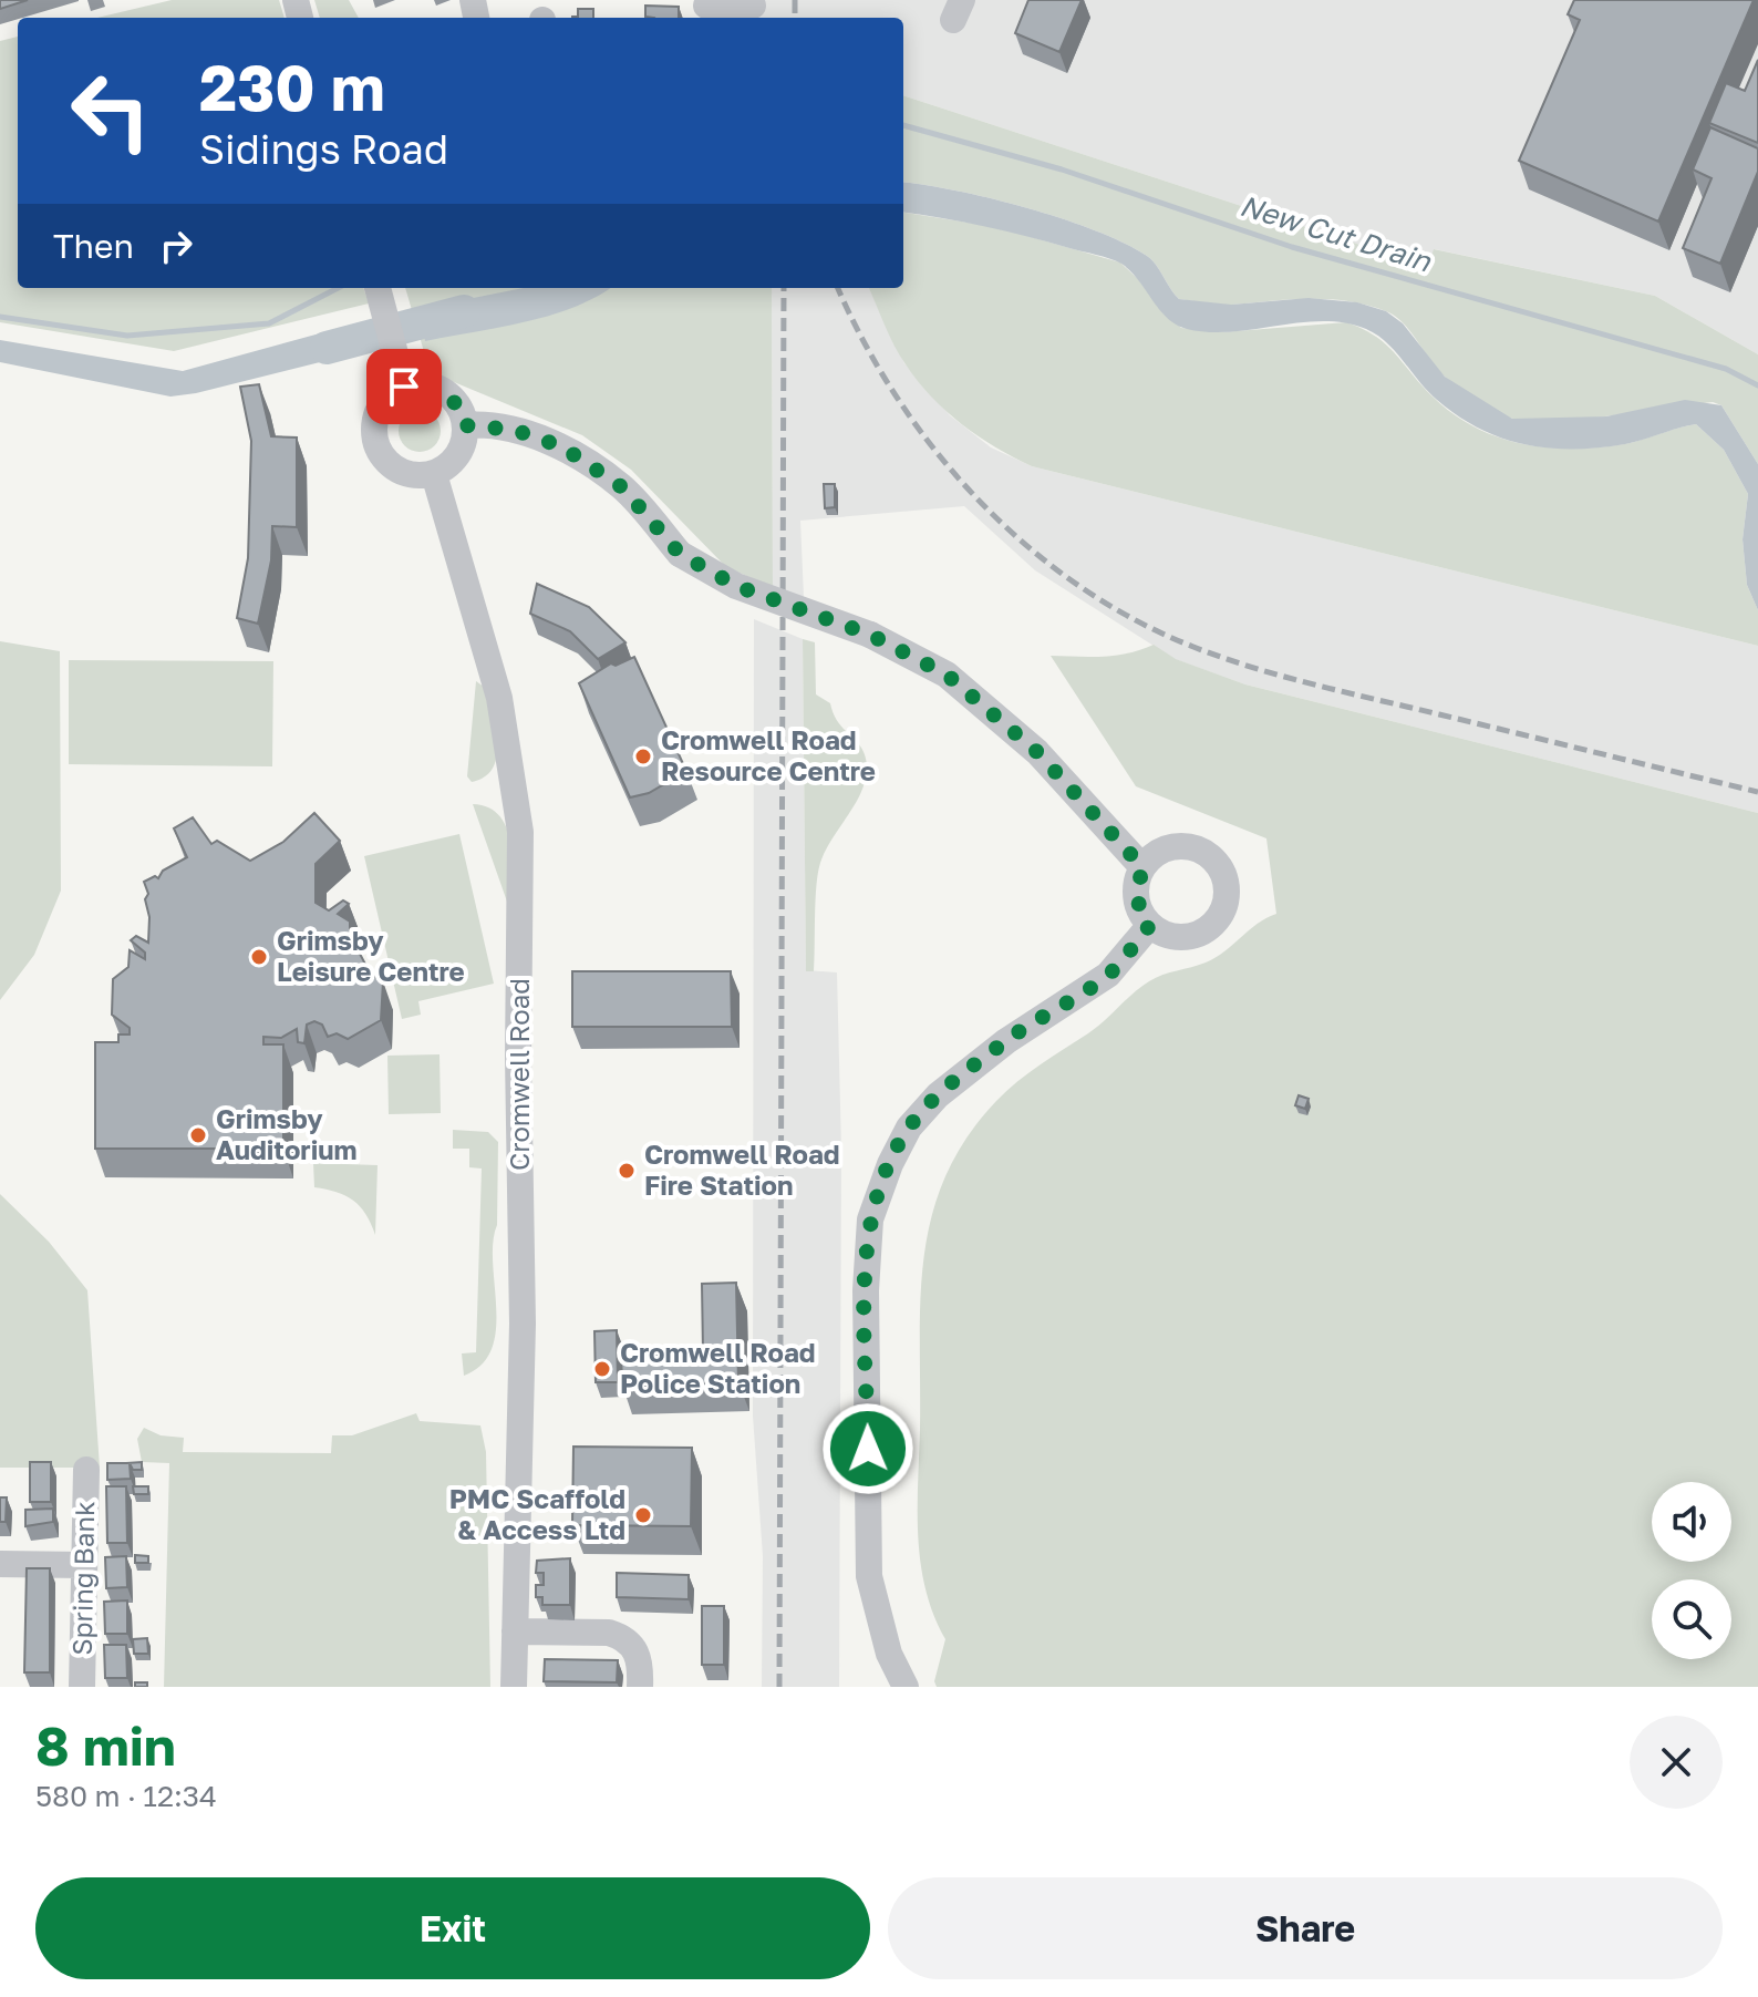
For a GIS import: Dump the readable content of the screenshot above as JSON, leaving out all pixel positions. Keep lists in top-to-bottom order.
{
  "streets": {
    "street": ["Cromwell Road", "Spring Bank"]
  },
  "water": ["New Cut Drain"],
  "places": [
    "Cromwell Road Resource Centre",
    "Grimsby Leisure Centre",
    "Grimsby Auditorium",
    "Cromwell Road Fire Station",
    "Cromwell Road Police Station",
    "PMC Scaffold & Access Ltd"
  ],
  "page": {
    "turn": ["230 m", "Sidings Road"],
    "then": "Then",
    "heading": ["8 min", "580 m · 12:34"],
    "buttons": ["Exit", "Share"]
  }
}
